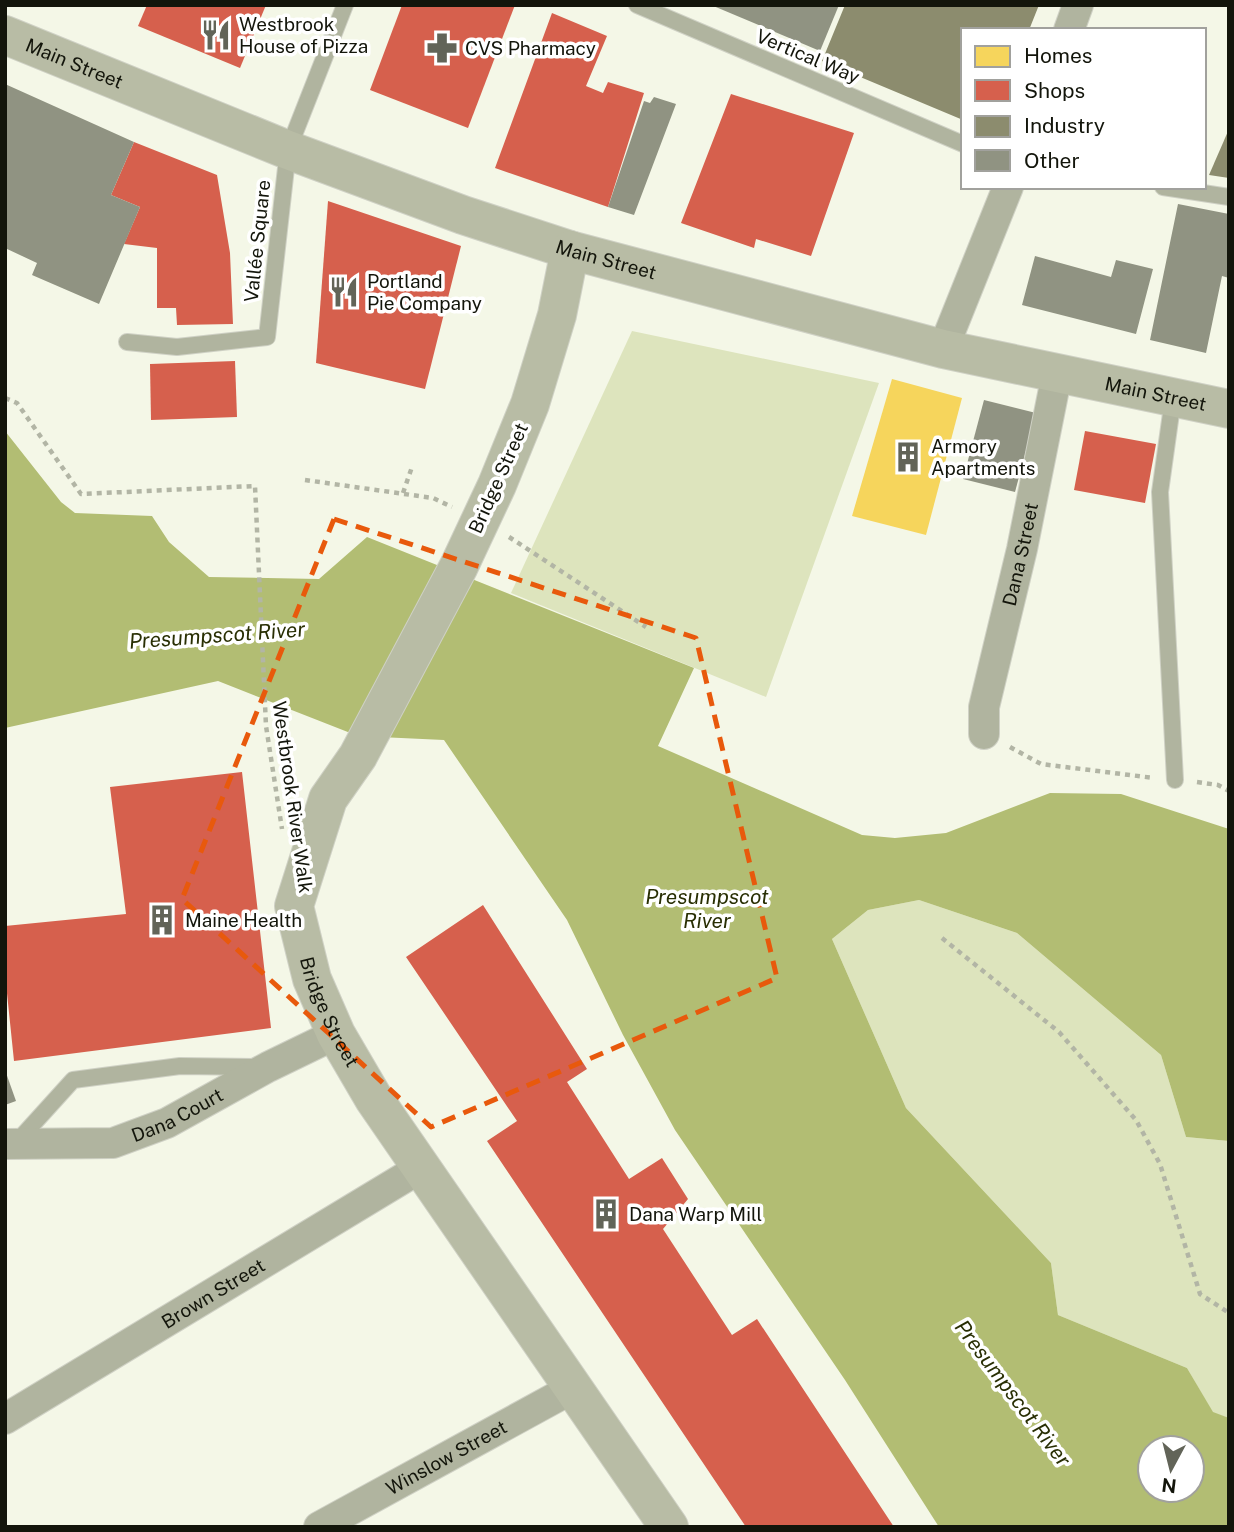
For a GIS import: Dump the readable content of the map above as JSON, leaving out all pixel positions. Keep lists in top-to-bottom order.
{
  "streets": {
    "street": [
      "Main Street",
      "Bridge Street",
      "Dana Street",
      "Dana Court",
      "Brown Street",
      "Winslow Street"
    ],
    "lane": ["Vertical Way", "Vallée Square"],
    "path": ["Westbrook River Walk"]
  },
  "crossings": [
    ["Main Street", "Vallée Square"],
    ["Main Street", "Bridge Street"],
    ["Main Street", "Dana Street"],
    ["Bridge Street", "Dana Court"],
    ["Bridge Street", "Brown Street"],
    ["Bridge Street", "Winslow Street"]
  ],
  "water": ["Presumpscot River"],
  "places": {
    "restaurant": ["Westbrook House of Pizza", "Portland Pie Company"],
    "pharmacy": ["CVS Pharmacy"],
    "building": ["Armory Apartments", "Maine Health", "Dana Warp Mill"]
  },
  "legend": [
    "Homes",
    "Shops",
    "Industry",
    "Other"
  ],
  "north": "bottom"
}
